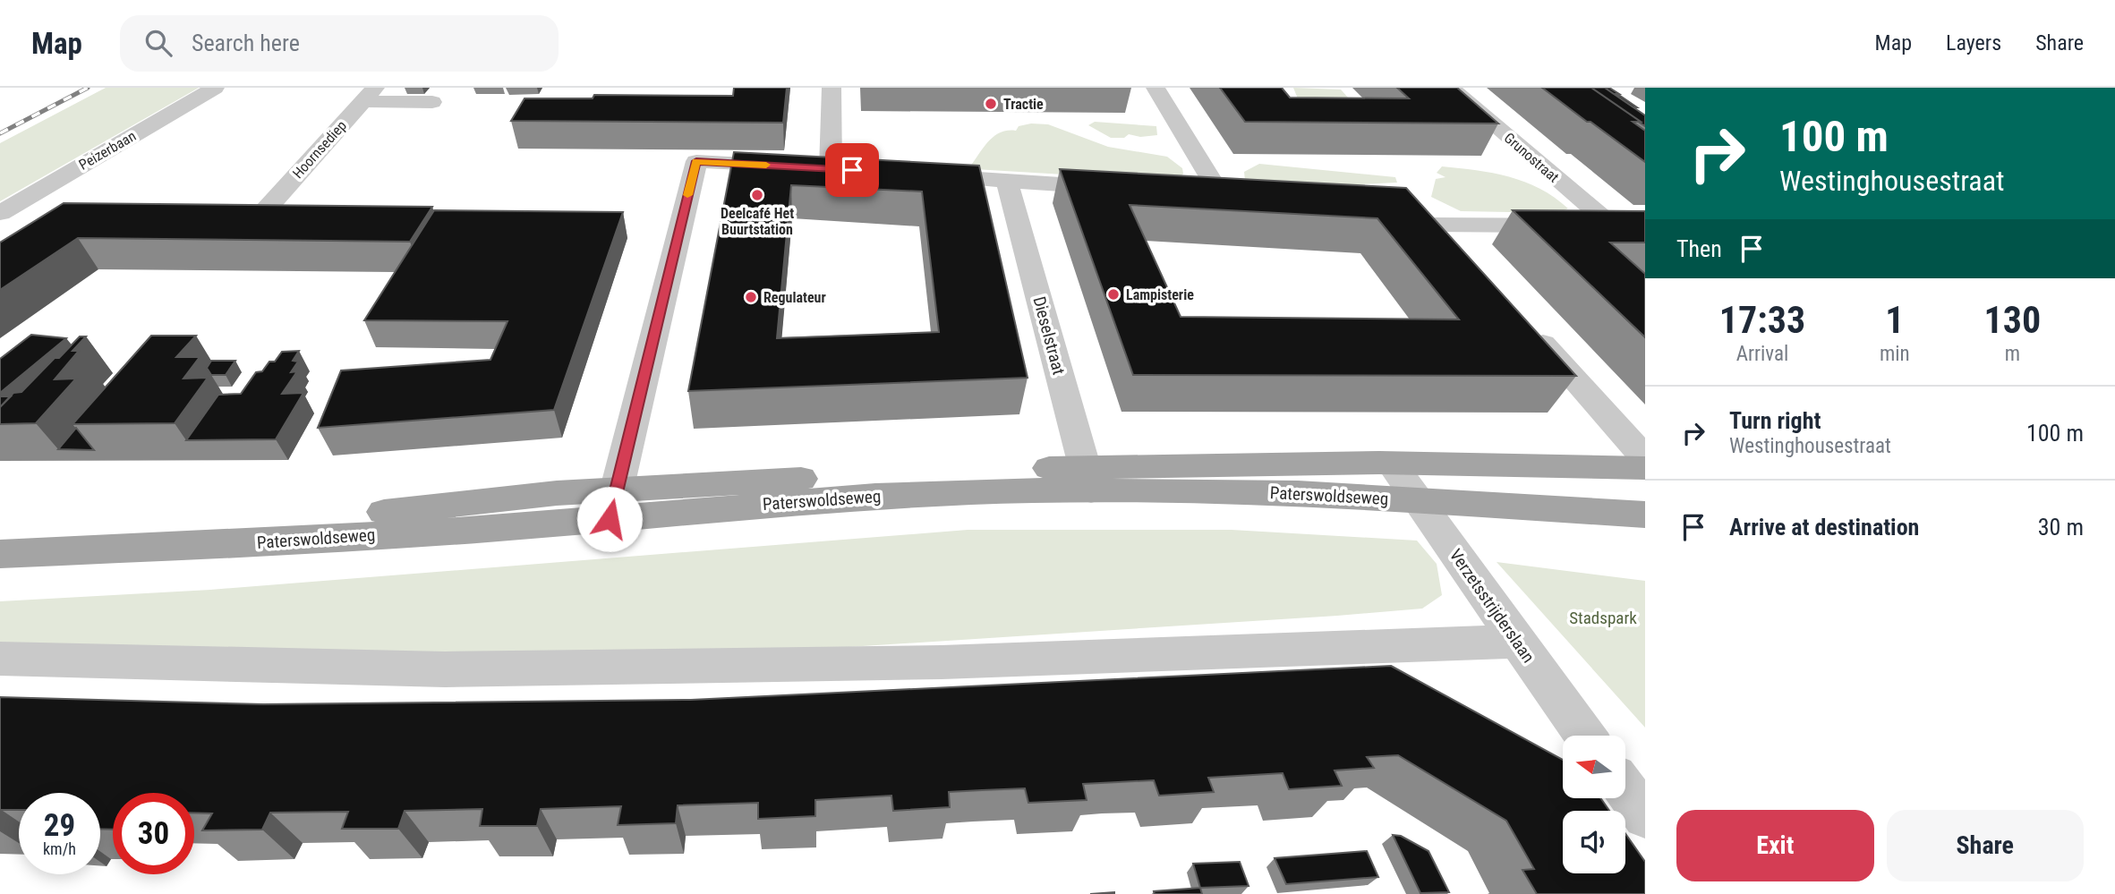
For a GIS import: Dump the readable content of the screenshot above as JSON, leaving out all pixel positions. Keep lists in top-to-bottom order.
{
  "streets": {
    "main road": ["Paterswoldseweg"],
    "street": [
      "Hoornsediep",
      "Peizerbaan",
      "Grunostraat",
      "Dieselstraat",
      "Verzetsstrijderslaan"
    ]
  },
  "crossings": [
    ["Dieselstraat", "Paterswoldseweg"],
    ["Paterswoldseweg", "Verzetsstrijderslaan"]
  ],
  "parks": ["Stadspark"],
  "places": [
    "Tractie",
    "Deelcafé Het Buurtstation",
    "Lampisterie",
    "Regulateur"
  ],
  "north": "left",
  "page": {
    "header": "Map",
    "search": "Search here",
    "nav": ["Map", "Layers", "Share"],
    "turn": ["100 m", "Westinghousestraat"],
    "then": "Then",
    "eta": [
      "17:33",
      "Arrival",
      "1",
      "min",
      "130",
      "m"
    ],
    "list": [
      {
        "name": "Turn right",
        "note": "Westinghousestraat",
        "value": "100 m"
      },
      {
        "name": "Arrive at destination",
        "value": "30 m"
      }
    ],
    "speed": "29 km/h",
    "limit": "30",
    "buttons": ["Exit", "Share"]
  }
}
